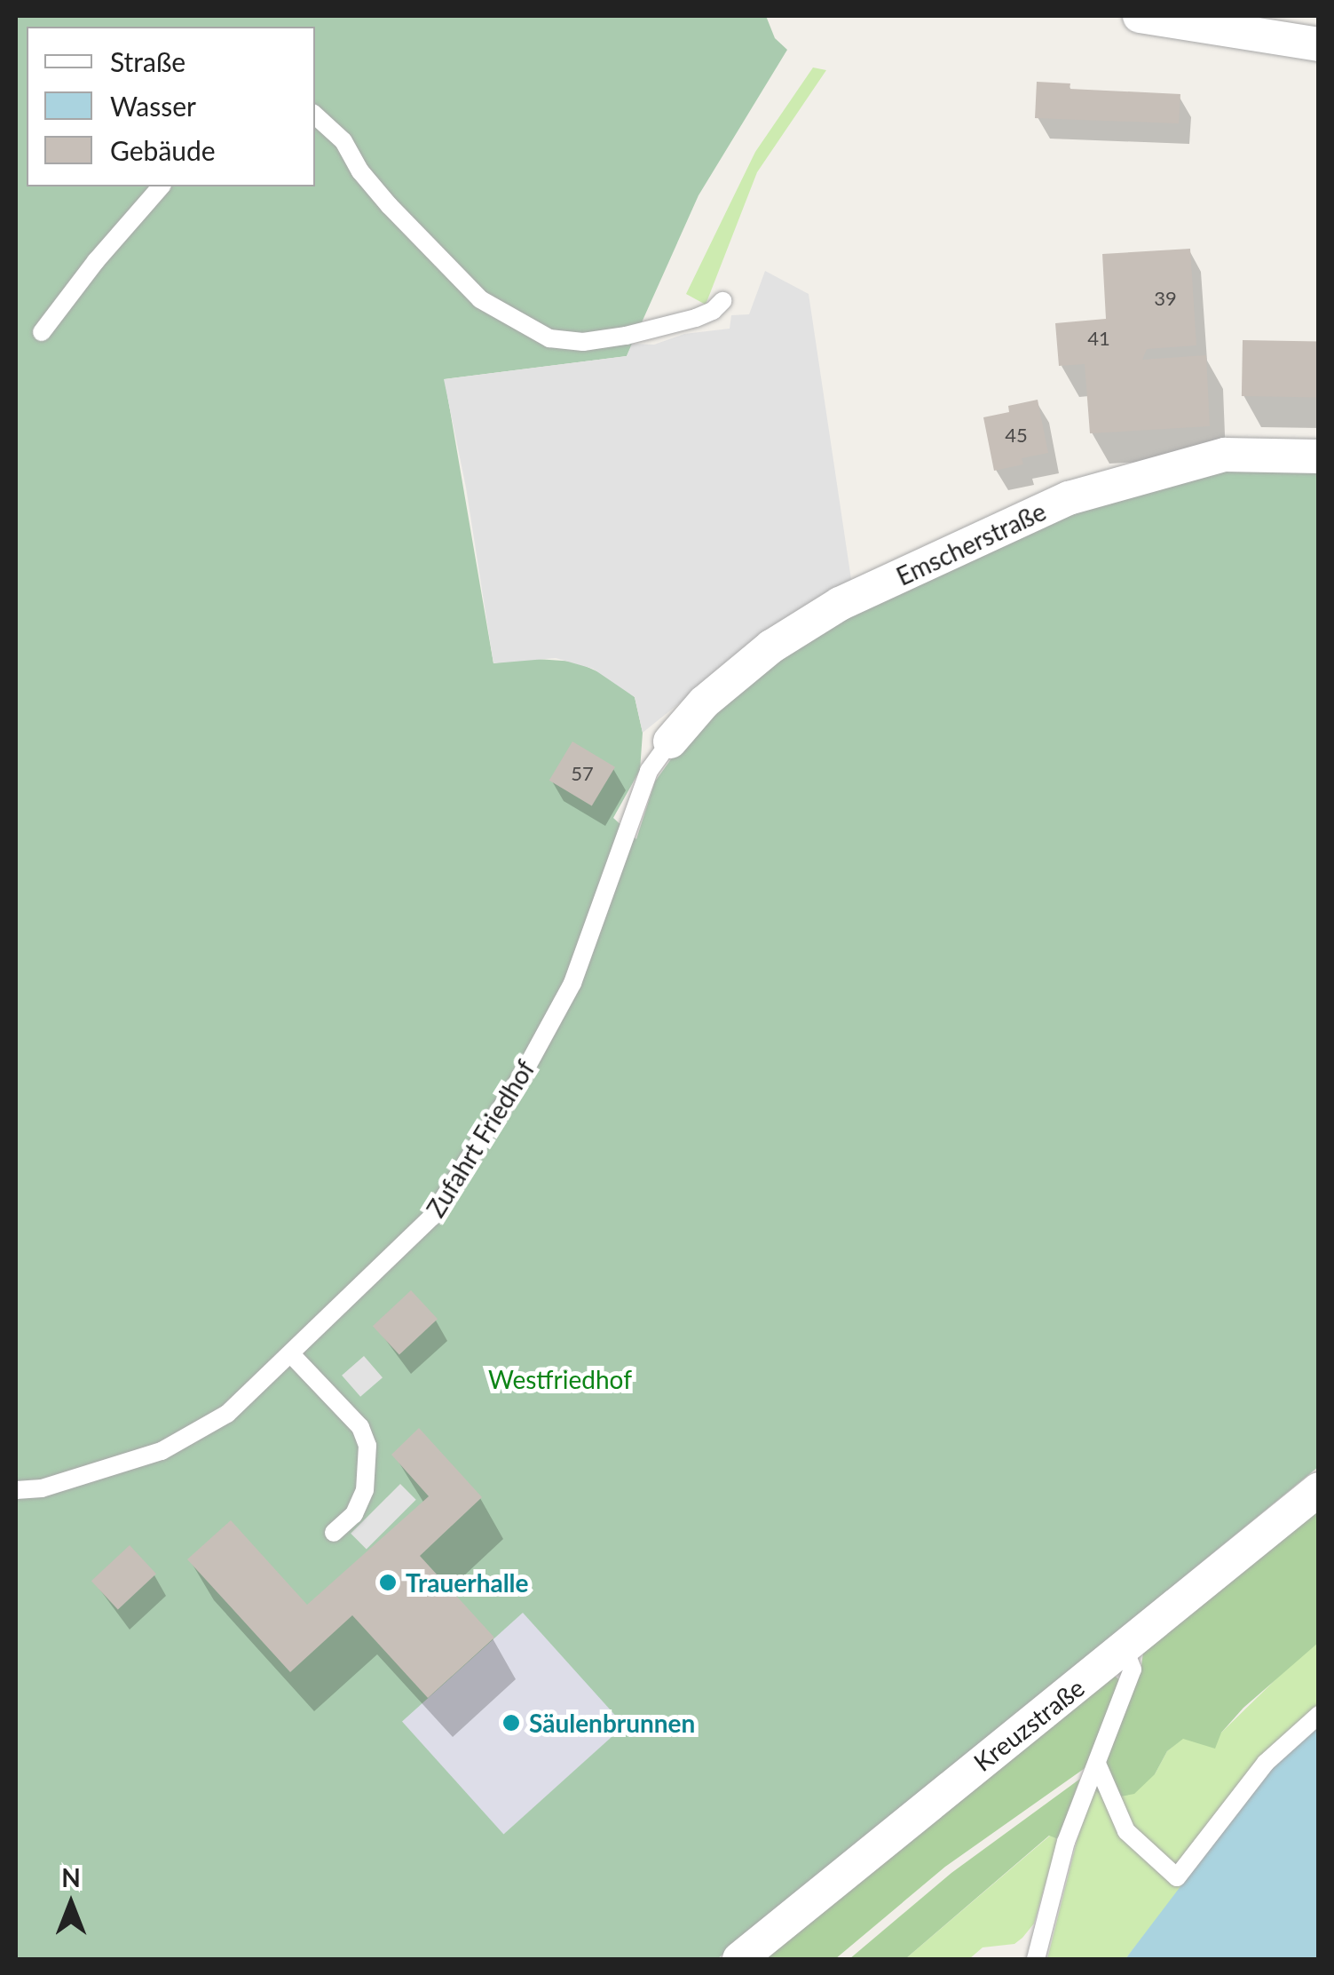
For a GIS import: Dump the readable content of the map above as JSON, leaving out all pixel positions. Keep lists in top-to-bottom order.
{
  "streets": {
    "street": ["Emscherstraße", "Kreuzstraße"],
    "lane": ["Zufahrt Friedhof"]
  },
  "crossings": [
    ["Emscherstraße", "Zufahrt Friedhof"]
  ],
  "parks": ["Westfriedhof"],
  "places": ["Trauerhalle", "Säulenbrunnen"],
  "house_numbers": [
    "39",
    "41",
    "45",
    "57"
  ],
  "legend": ["Straße", "Wasser", "Gebäude"],
  "north": "top"
}
